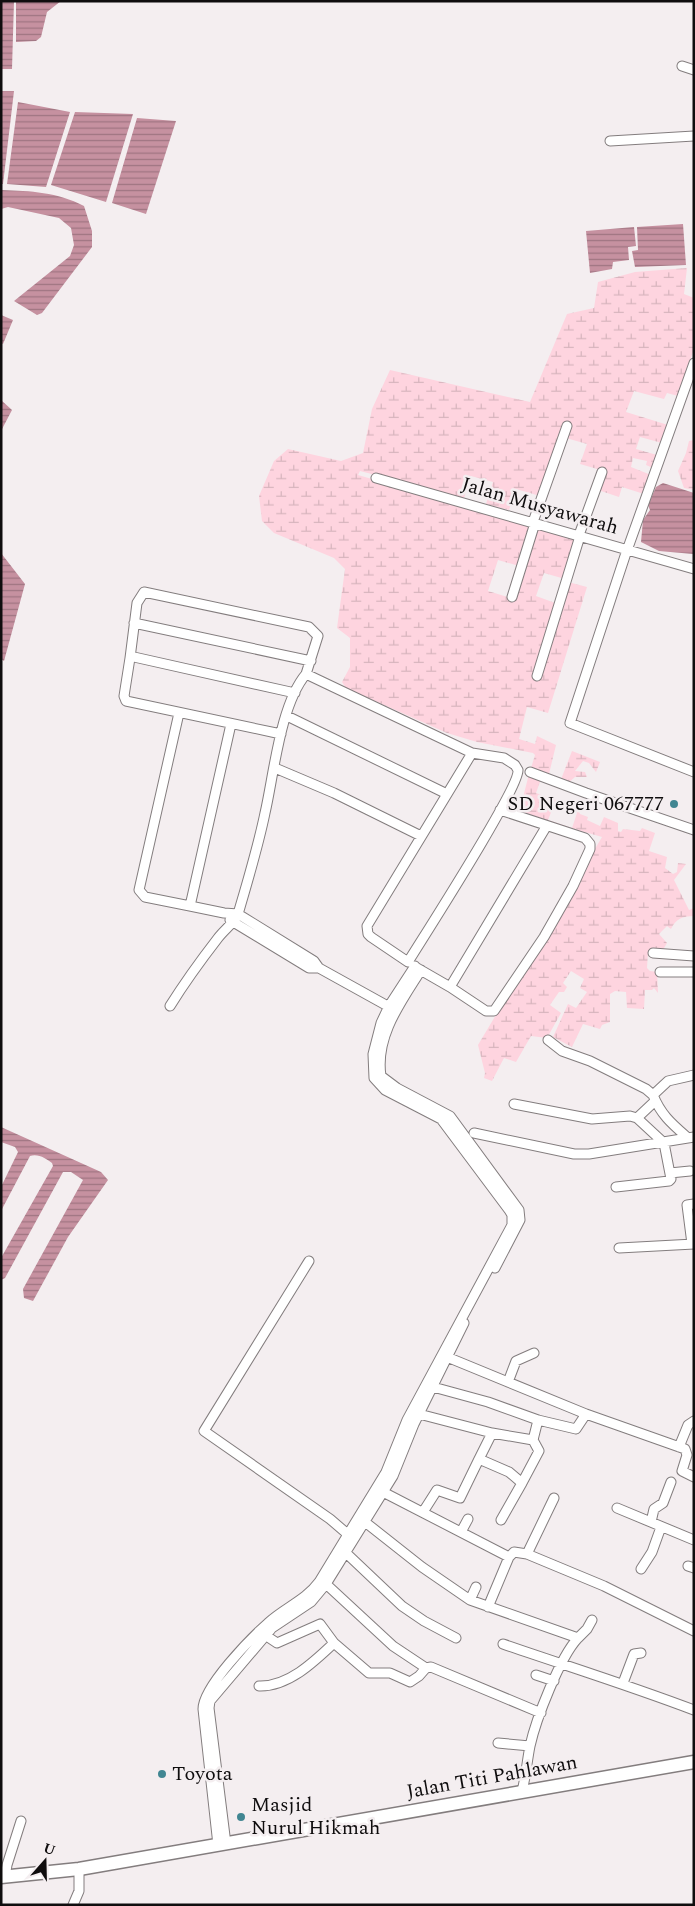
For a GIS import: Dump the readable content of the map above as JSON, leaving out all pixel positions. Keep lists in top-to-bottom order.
{
  "streets": {
    "main road": ["Jalan Titi Pahlawan"],
    "street": ["Jalan Musyawarah"]
  },
  "places": ["SD Negeri 067777", "Toyota", "Masjid Nurul Hikmah"],
  "north": "top"
}
